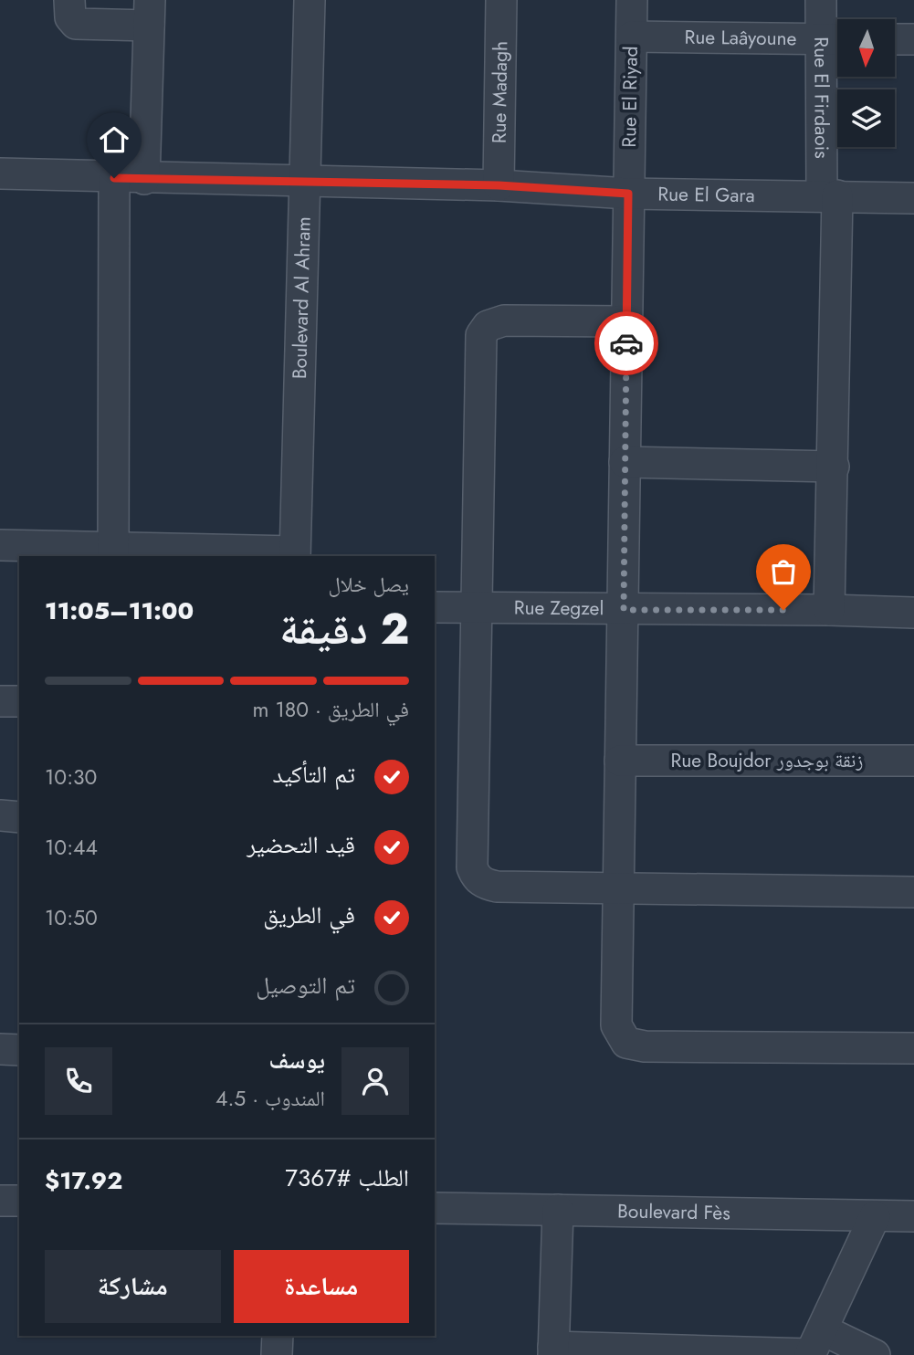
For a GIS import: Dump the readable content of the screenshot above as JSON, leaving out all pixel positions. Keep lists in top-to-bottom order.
{
  "streets": {
    "street": [
      "Rue Laâyoune",
      "Rue Madagh",
      "Rue El Riyad",
      "Rue El Firdaois",
      "Rue El Gara",
      "Boulevard Al Ahram",
      "Rue Zegzel",
      "Rue Boujdor زنقة بوجدور",
      "Boulevard Fès"
    ]
  },
  "crossings": [
    ["Rue Laâyoune", "Rue El Riyad"],
    ["Rue Laâyoune", "Rue El Firdaois"],
    ["Rue Madagh", "Rue El Gara"],
    ["Rue El Riyad", "Rue El Gara"],
    ["Rue El Riyad", "Rue Zegzel"],
    ["Rue El Riyad", "Rue Boujdor زنقة بوجدور"],
    ["Rue El Firdaois", "Rue El Gara"],
    ["Rue El Firdaois", "Rue Zegzel"],
    ["Rue El Gara", "Boulevard Al Ahram"]
  ],
  "north": "bottom",
  "page": {
    "heading": ["2 دقيقة", "يصل خلال", "11:00–11:05"],
    "panel": [
      "يوسف",
      "المندوب · 4.5",
      "الطلب #7367",
      "$17.92"
    ],
    "bar": "في الطريق · 180 m",
    "list": [
      ["تم التأكيد", "10:30"],
      ["قيد التحضير", "10:44"],
      ["في الطريق", "10:50"],
      "تم التوصيل"
    ],
    "buttons": ["مساعدة", "مشاركة"]
  }
}
